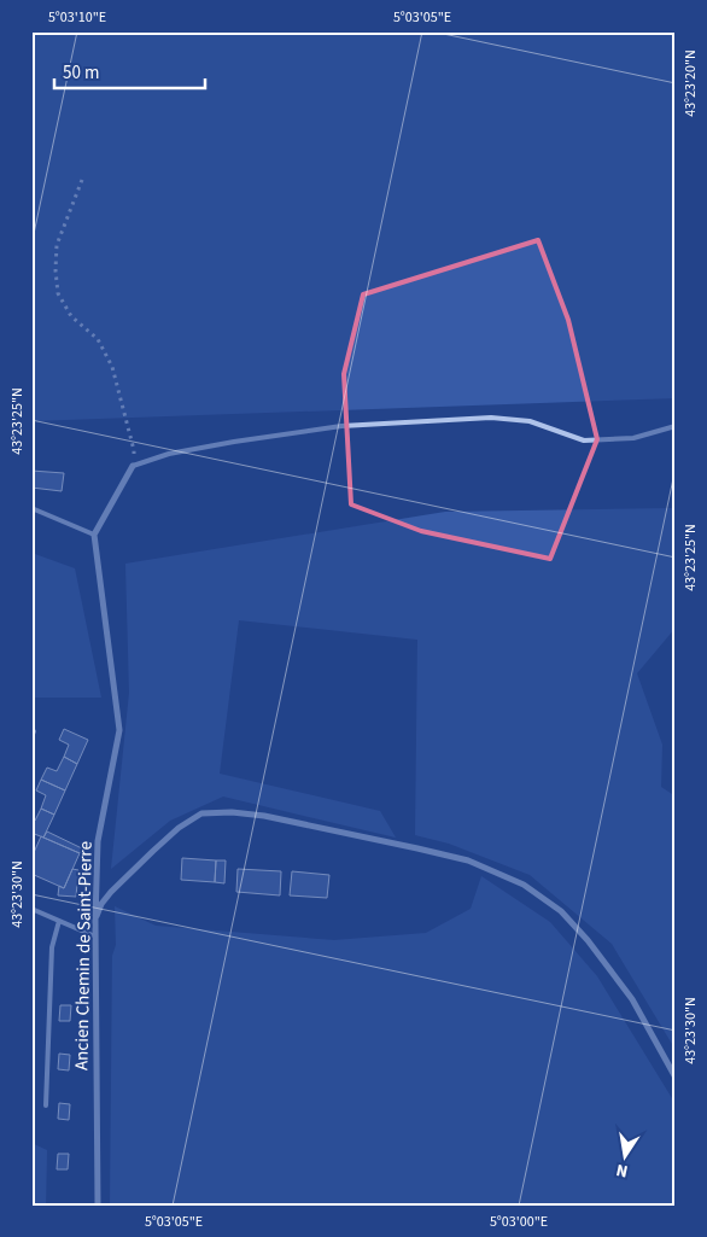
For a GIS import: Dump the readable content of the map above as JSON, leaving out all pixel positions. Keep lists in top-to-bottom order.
{
  "streets": {
    "street": ["Ancien Chemin de Saint-Pierre"]
  },
  "scale_bar": "50 m",
  "north": "bottom",
  "coordinates": [
    "5°03'10\"E",
    "5°03'05\"E",
    "43°23'20\"N",
    "43°23'25\"N",
    "43°23'30\"N",
    "5°03'00\"E"
  ]
}
